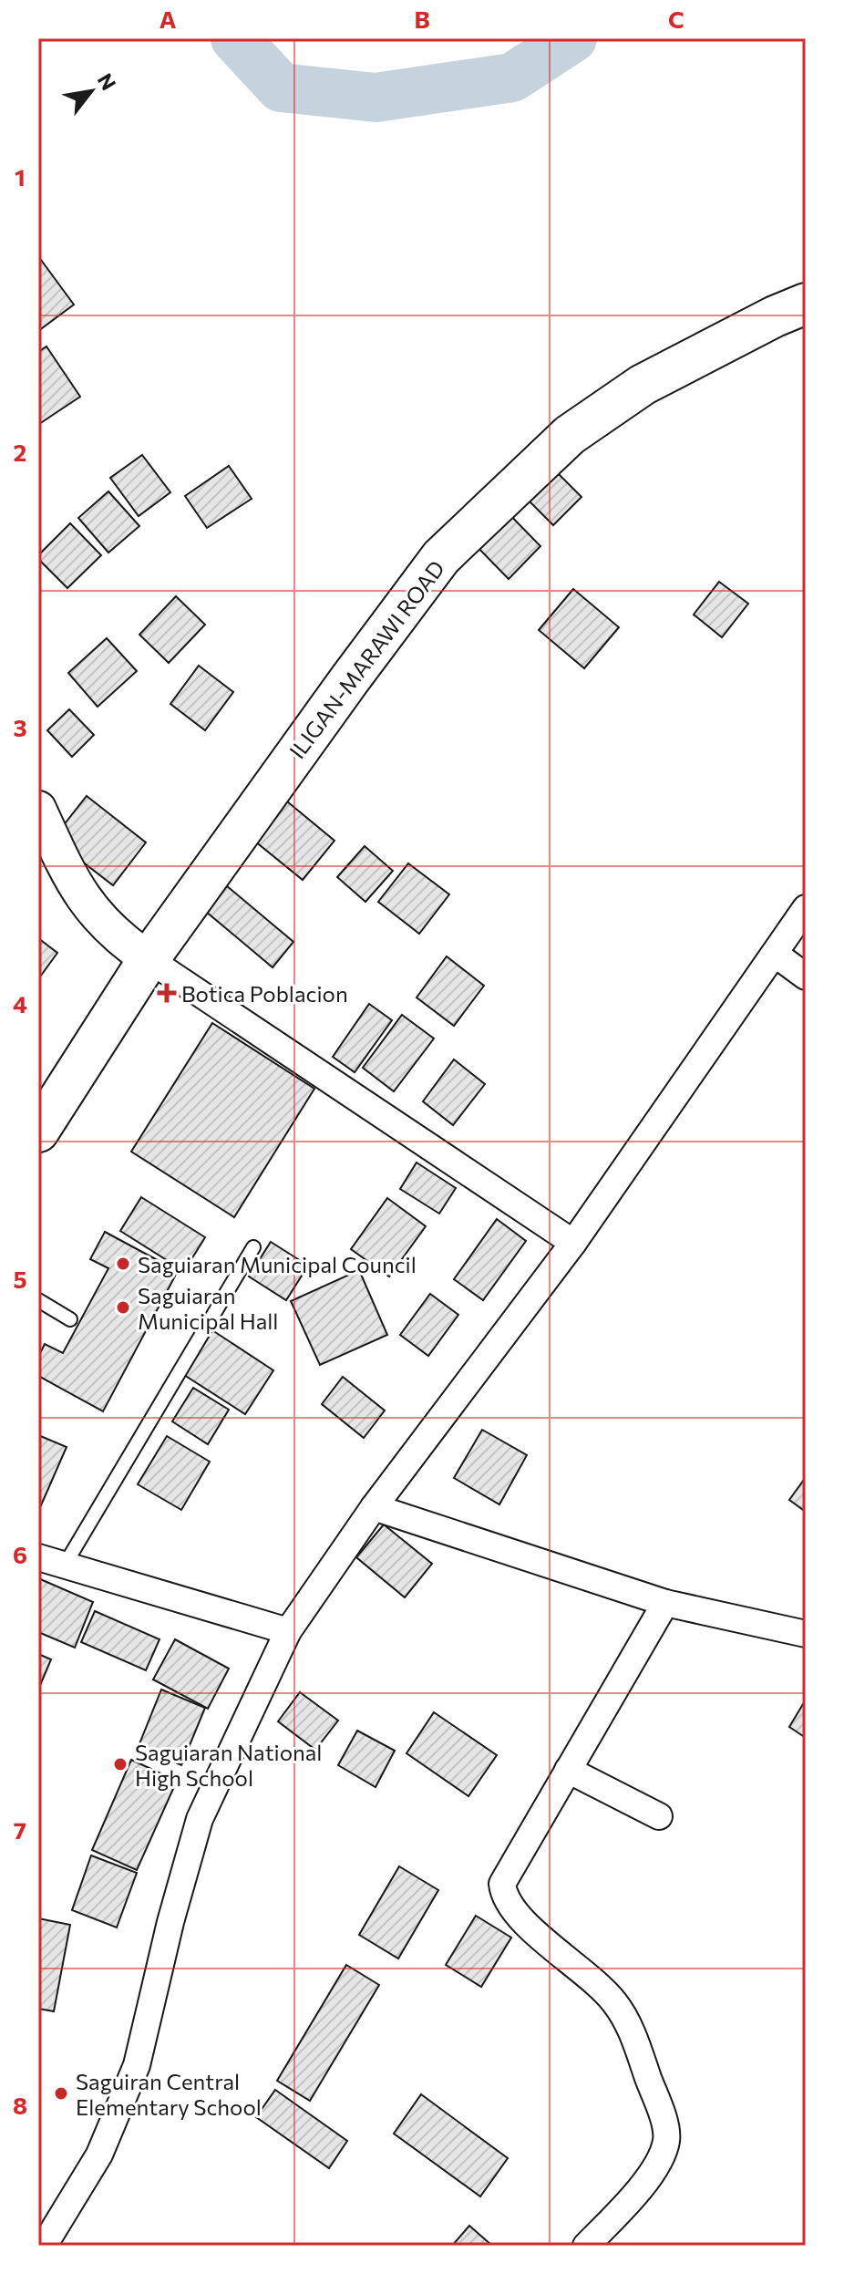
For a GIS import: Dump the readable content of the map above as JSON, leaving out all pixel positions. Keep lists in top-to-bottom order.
{
  "streets": {
    "highway": ["ILIGAN-MARAWI ROAD"]
  },
  "places": {
    "health": ["Botica Poblacion"],
    "other": [
      "Saguiaran Municipal Council",
      "Saguiaran Municipal Hall",
      "Saguiaran National High School",
      "Saguiran Central Elementary School"
    ]
  },
  "north": "top right",
  "grid": {
    "columns": ["A", "B", "C"],
    "rows": [
      "1",
      "2",
      "3",
      "4",
      "5",
      "6",
      "7",
      "8"
    ]
  }
}
